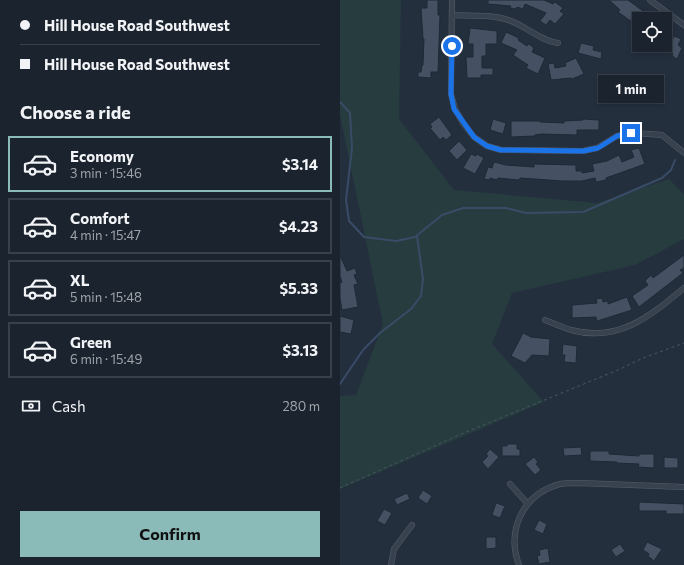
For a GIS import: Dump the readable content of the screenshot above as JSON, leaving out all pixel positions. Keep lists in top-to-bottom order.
{
  "page": {
    "banner": ["Hill House Road Southwest", "Hill House Road Southwest"],
    "bubble": "1 min",
    "heading": "Choose a ride",
    "list": [
      {
        "name": "Economy",
        "note": "3 min · 15:46",
        "value": "$3.14"
      },
      {
        "name": "Comfort",
        "note": "4 min · 15:47",
        "value": "$4.23"
      },
      {
        "name": "XL",
        "note": "5 min · 15:48",
        "value": "$5.33"
      },
      {
        "name": "Green",
        "note": "6 min · 15:49",
        "value": "$3.13"
      }
    ],
    "pay": ["Cash", "280 m"],
    "buttons": "Confirm"
  }
}
